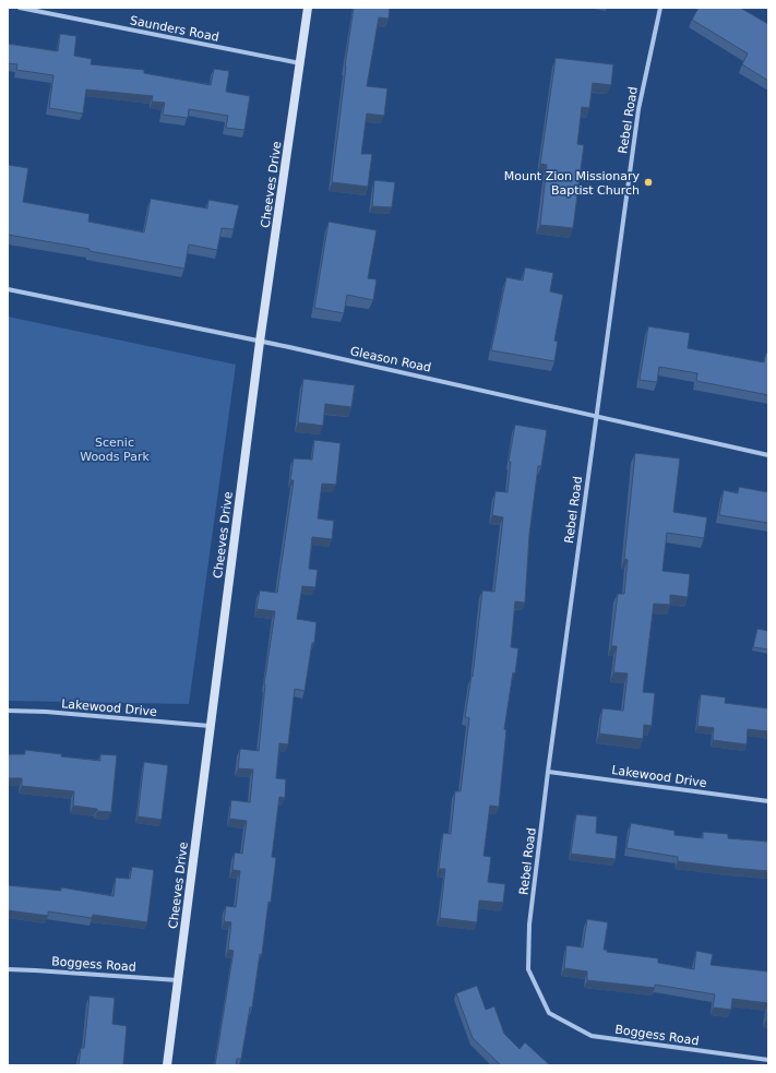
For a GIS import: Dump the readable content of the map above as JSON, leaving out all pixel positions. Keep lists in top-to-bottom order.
{
  "streets": {
    "street": [
      "Saunders Road",
      "Rebel Road",
      "Cheeves Drive",
      "Gleason Road",
      "Lakewood Drive",
      "Boggess Road"
    ]
  },
  "crossings": [
    ["Saunders Road", "Cheeves Drive"],
    ["Rebel Road", "Gleason Road"],
    ["Rebel Road", "Lakewood Drive"],
    ["Rebel Road", "Boggess Road"],
    ["Cheeves Drive", "Gleason Road"],
    ["Cheeves Drive", "Lakewood Drive"],
    ["Cheeves Drive", "Boggess Road"]
  ],
  "parks": ["Scenic Woods Park"],
  "places": ["Mount Zion Missionary Baptist Church"]
}
